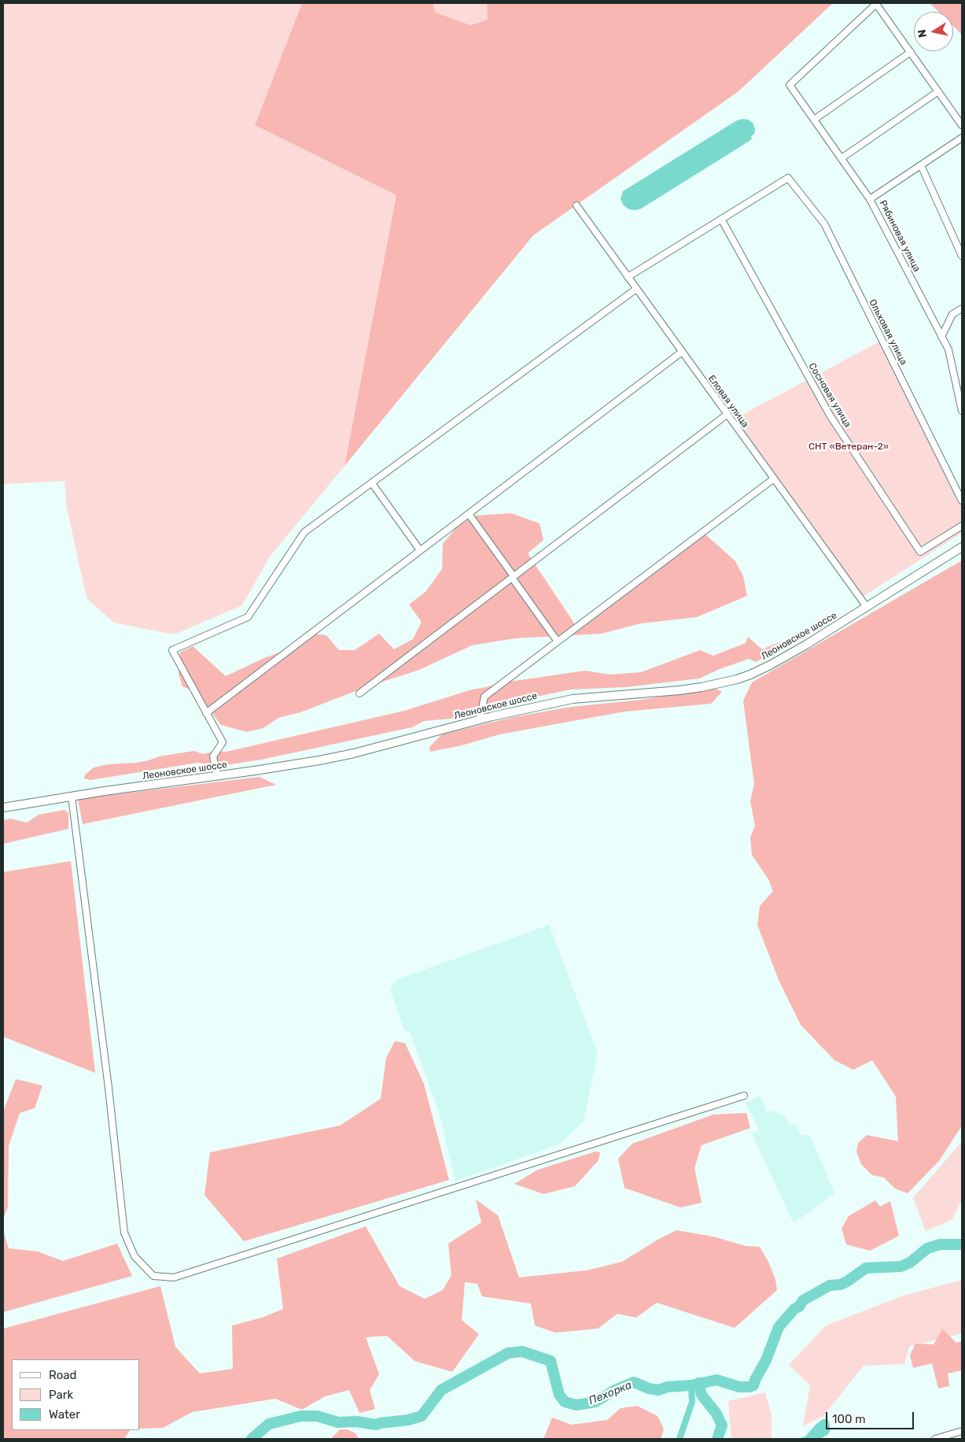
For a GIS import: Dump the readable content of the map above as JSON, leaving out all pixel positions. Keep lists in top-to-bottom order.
{
  "streets": {
    "main road": ["Леоновское шоссе"],
    "street": [
      "Рябиновая улица",
      "Ольховая улица",
      "Сосновая улица",
      "Еловая улица"
    ]
  },
  "crossings": [
    ["Ольховая улица", "Сосновая улица"],
    ["Еловая улица", "Леоновское шоссе"]
  ],
  "water": ["Пехорка"],
  "parks": ["СНТ «Ветеран-2»"],
  "legend": ["Road", "Park", "Water"],
  "scale_bar": "100 m",
  "north": "left"
}
